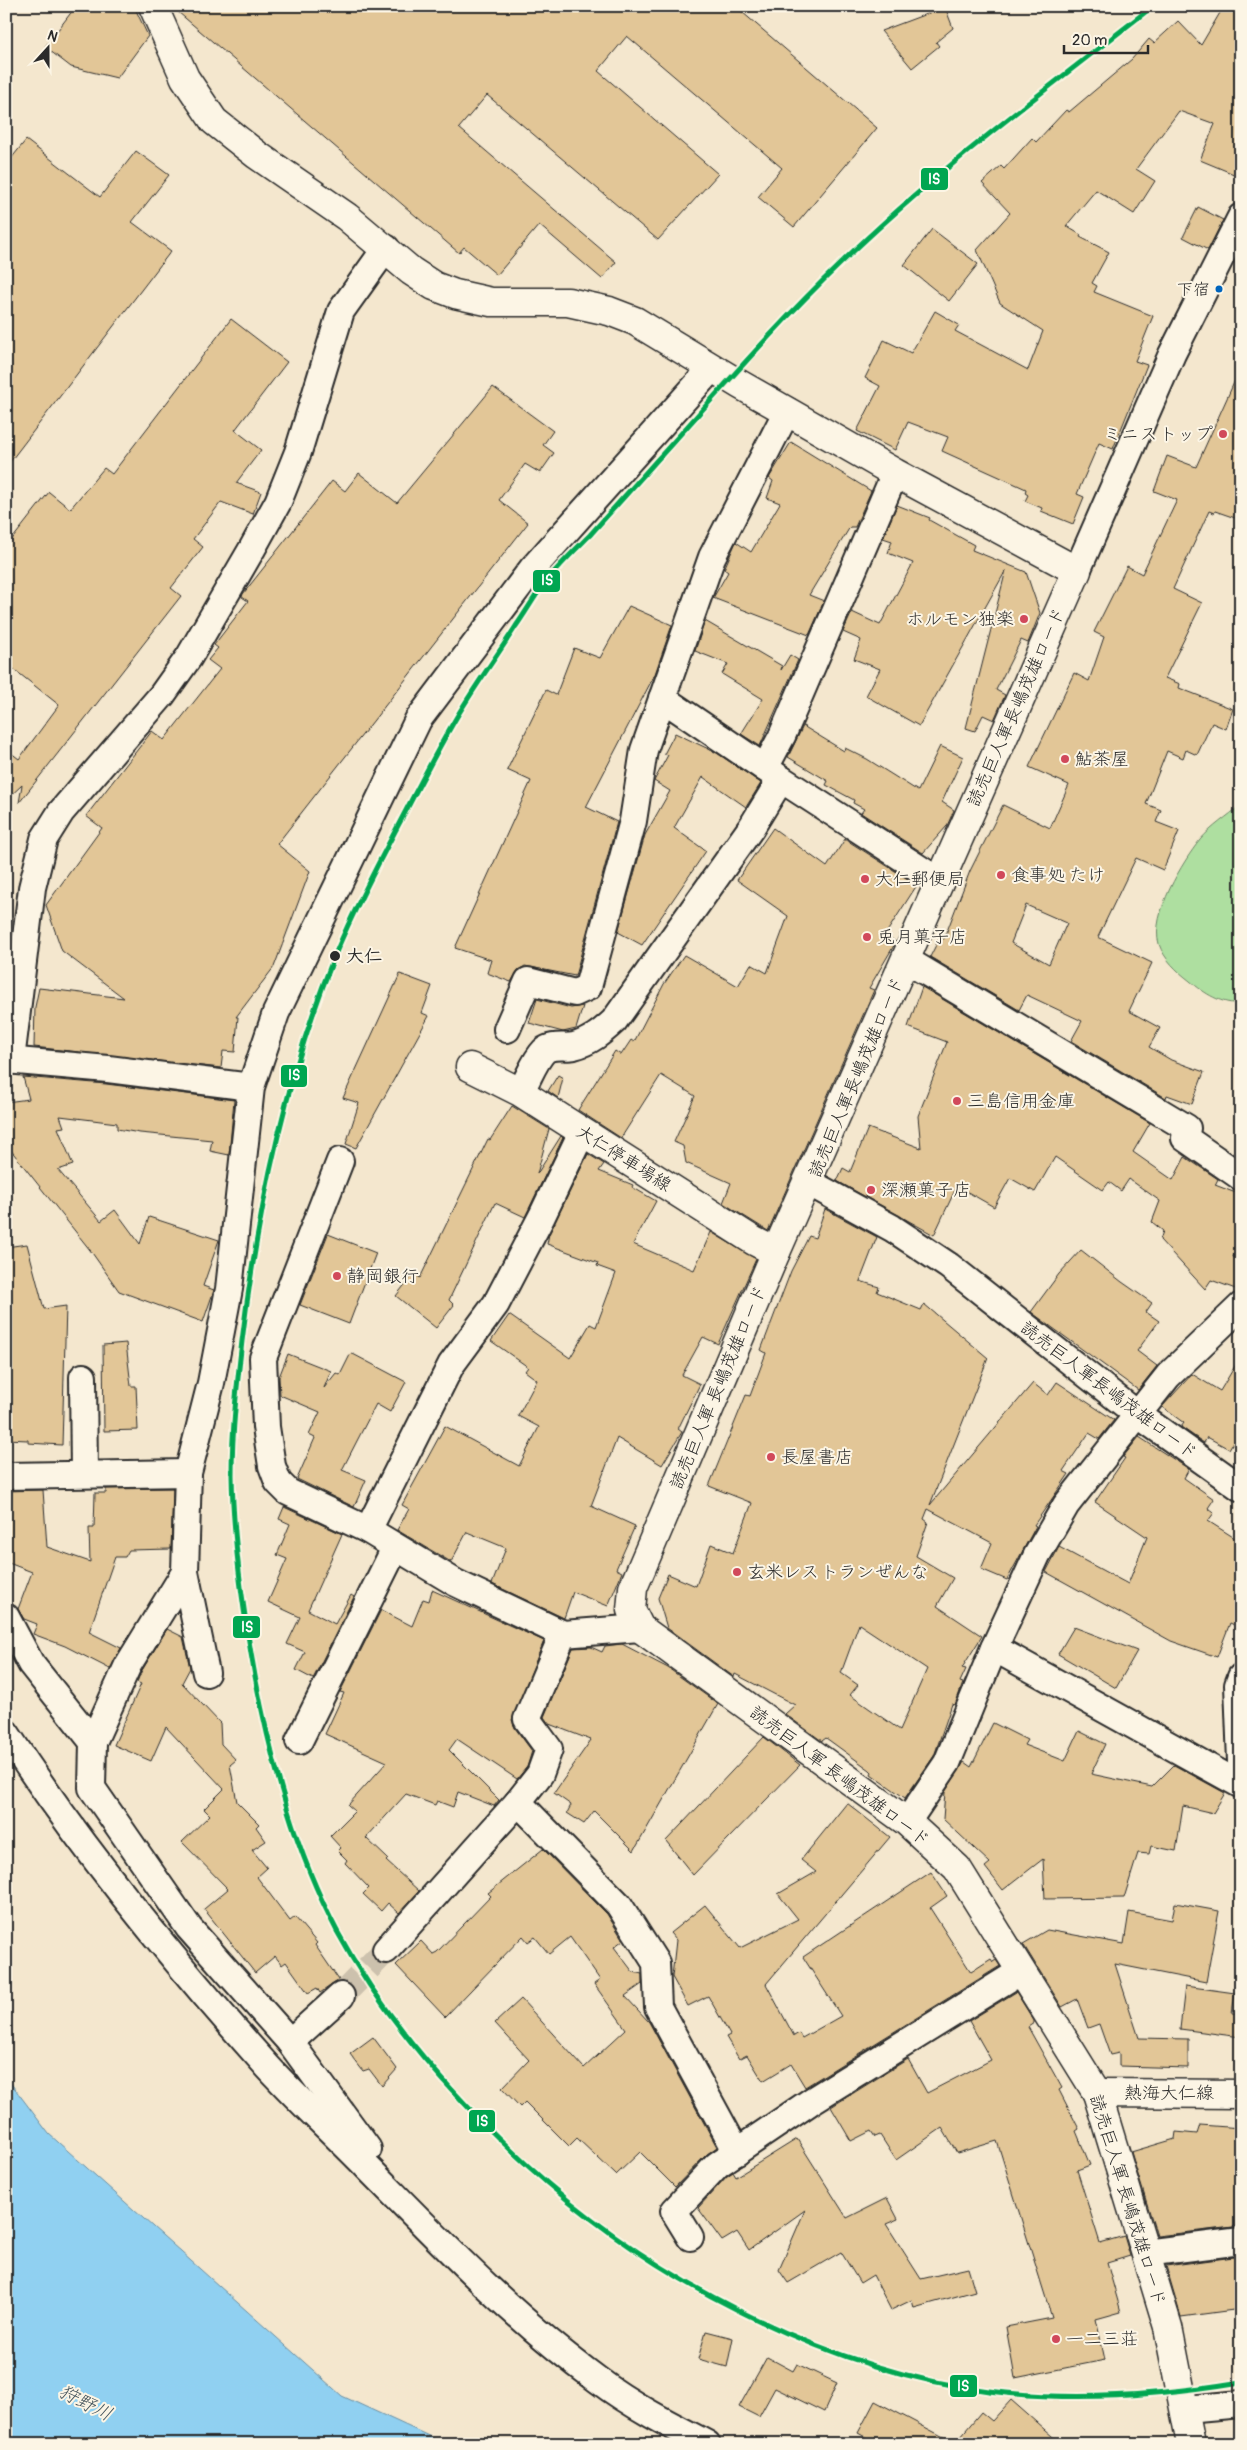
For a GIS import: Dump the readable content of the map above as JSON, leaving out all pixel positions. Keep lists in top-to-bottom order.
{
  "streets": {
    "main road": [
      "読売巨人軍長嶋茂雄ロード",
      "大仁停車場線",
      "読売巨人軍 長嶋茂雄ロード",
      "熱海大仁線"
    ]
  },
  "crossings": [
    ["読売巨人軍長嶋茂雄ロード", "読売巨人軍 長嶋茂雄ロード"],
    ["大仁停車場線", "読売巨人軍 長嶋茂雄ロード"],
    ["読売巨人軍 長嶋茂雄ロード", "熱海大仁線"]
  ],
  "water": ["狩野川"],
  "places": [
    "下宿",
    "ミニストップ",
    "ホルモン独楽",
    "鮎茶屋",
    "食事処 たけ",
    "大仁郵便局",
    "兎月菓子店",
    "大仁",
    "三島信用金庫",
    "深瀬菓子店",
    "静岡銀行",
    "長屋書店",
    "玄米レストランぜんな",
    "一二三荘"
  ],
  "lines": ["transit line IS"],
  "scale_bar": "20 m",
  "north": "top"
}
